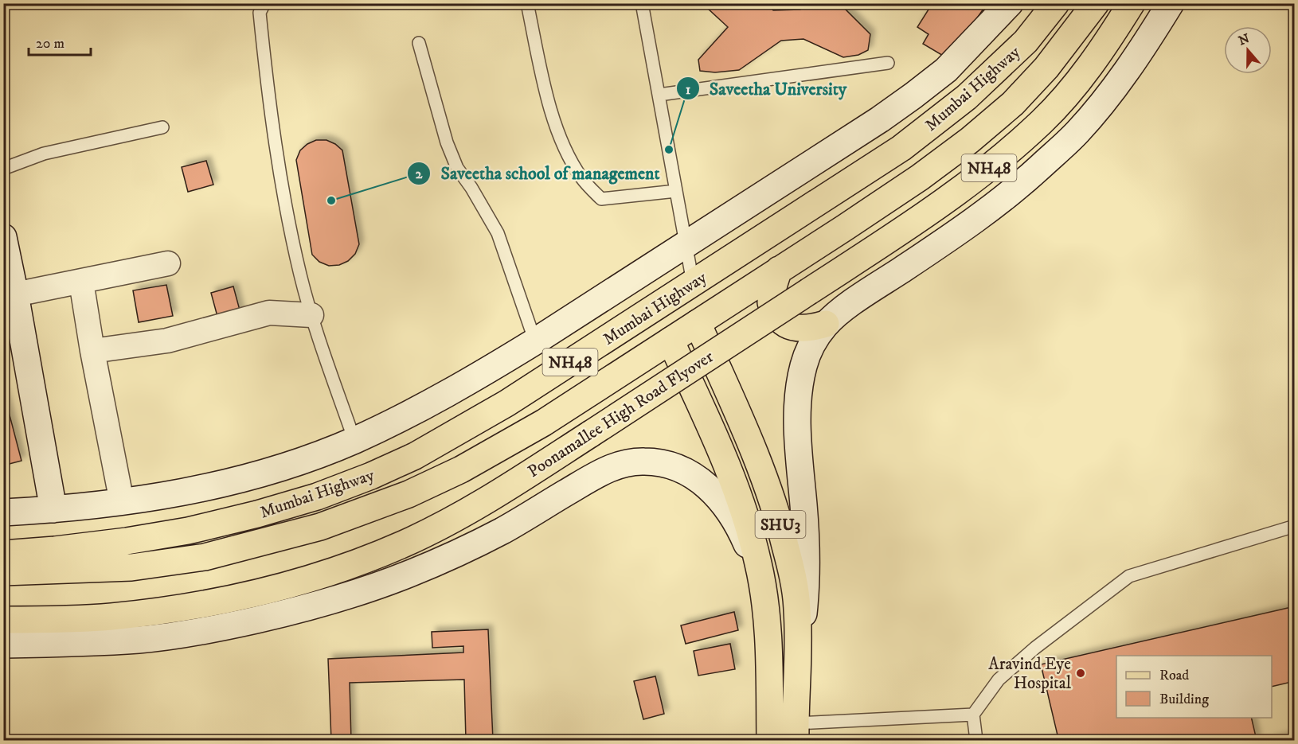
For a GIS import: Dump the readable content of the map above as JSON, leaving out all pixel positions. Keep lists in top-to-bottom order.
{
  "streets": {
    "main road": [
      "Mumbai Highway",
      "NH48",
      "Poonamallee High Road Flyover",
      "SHU3"
    ]
  },
  "places": ["Saveetha University", "Saveetha school of management", "Aravind Eye Hospital"],
  "legend": ["Road", "Building"],
  "scale_bar": "20 m",
  "north": "top"
}
